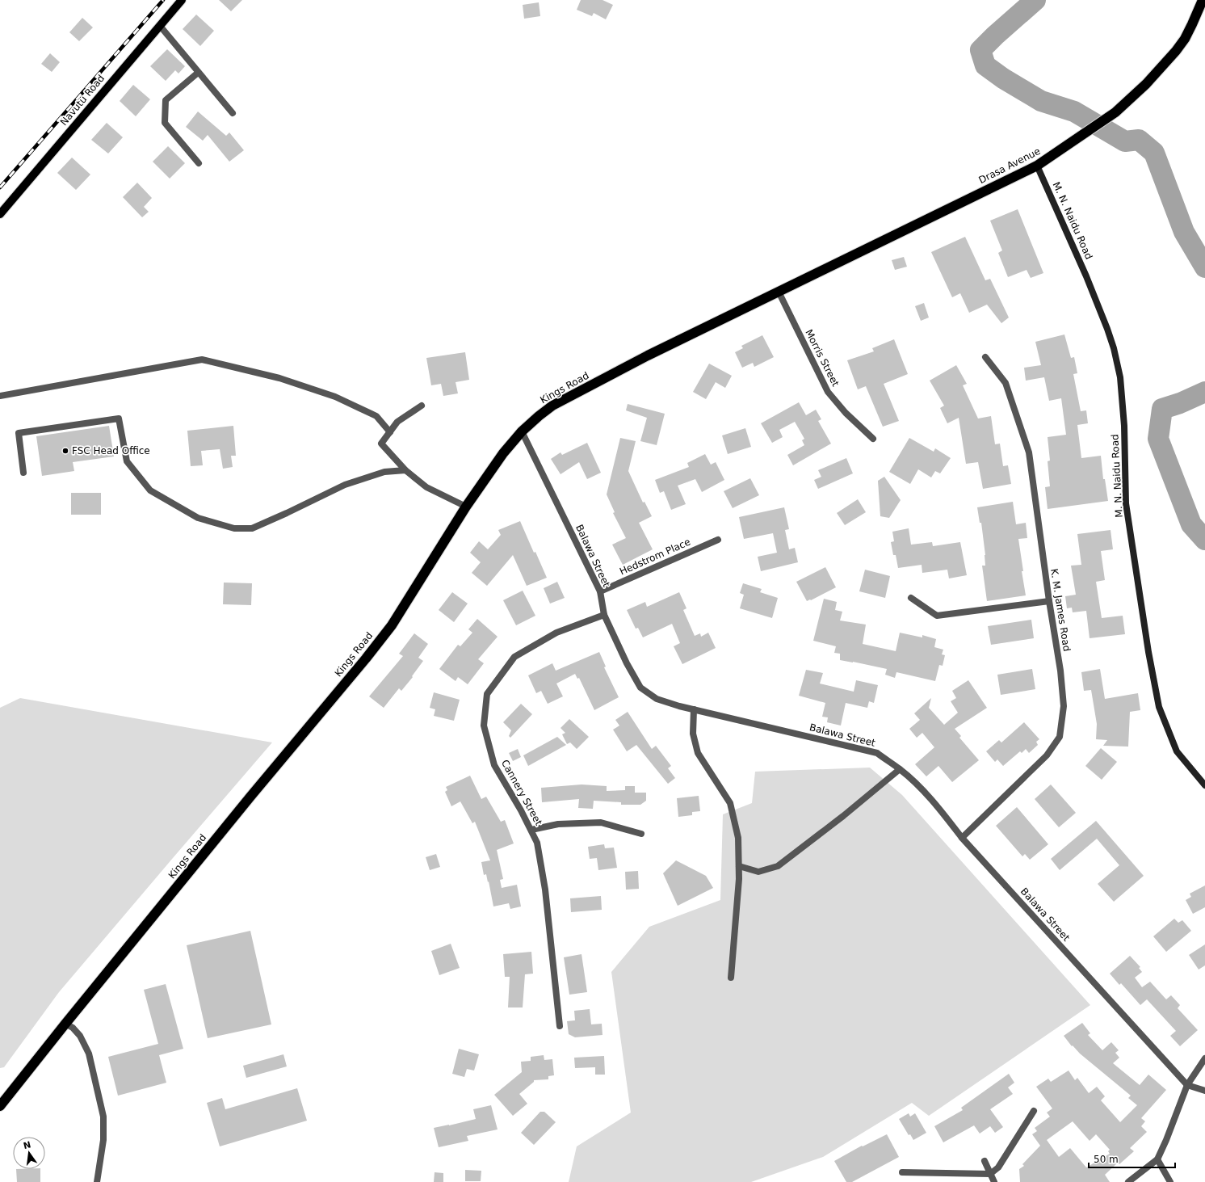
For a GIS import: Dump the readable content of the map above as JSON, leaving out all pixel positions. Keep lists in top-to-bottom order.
{
  "streets": {
    "highway": ["Drasa Avenue", "Kings Road"],
    "main road": ["Navutu Road", "M. N. Naidu Road"],
    "street": [
      "Morris Street",
      "Balawa Street",
      "Hedstrom Place",
      "K. M. James Road",
      "Cannery Street"
    ]
  },
  "crossings": [
    ["Drasa Avenue", "M. N. Naidu Road"],
    ["Drasa Avenue", "Morris Street"],
    ["Drasa Avenue", "Kings Road"],
    ["Morris Street", "Kings Road"],
    ["Kings Road", "Balawa Street"],
    ["Balawa Street", "Hedstrom Place"],
    ["Balawa Street", "K. M. James Road"],
    ["Balawa Street", "Cannery Street"]
  ],
  "places": ["FSC Head Office"],
  "scale_bar": "50 m",
  "north": "top"
}
